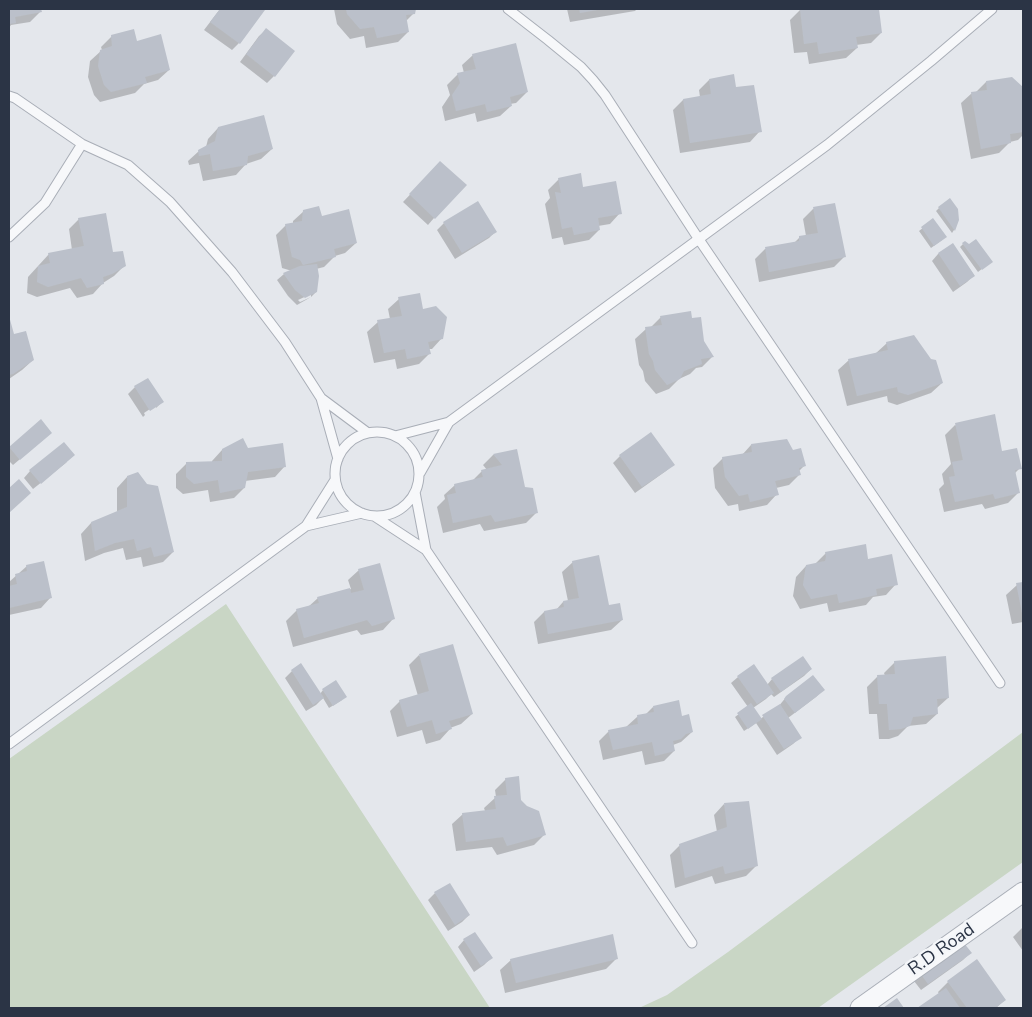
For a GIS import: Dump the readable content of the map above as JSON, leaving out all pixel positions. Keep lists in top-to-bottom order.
{
  "streets": {
    "street": ["R.D Road"]
  }
}
